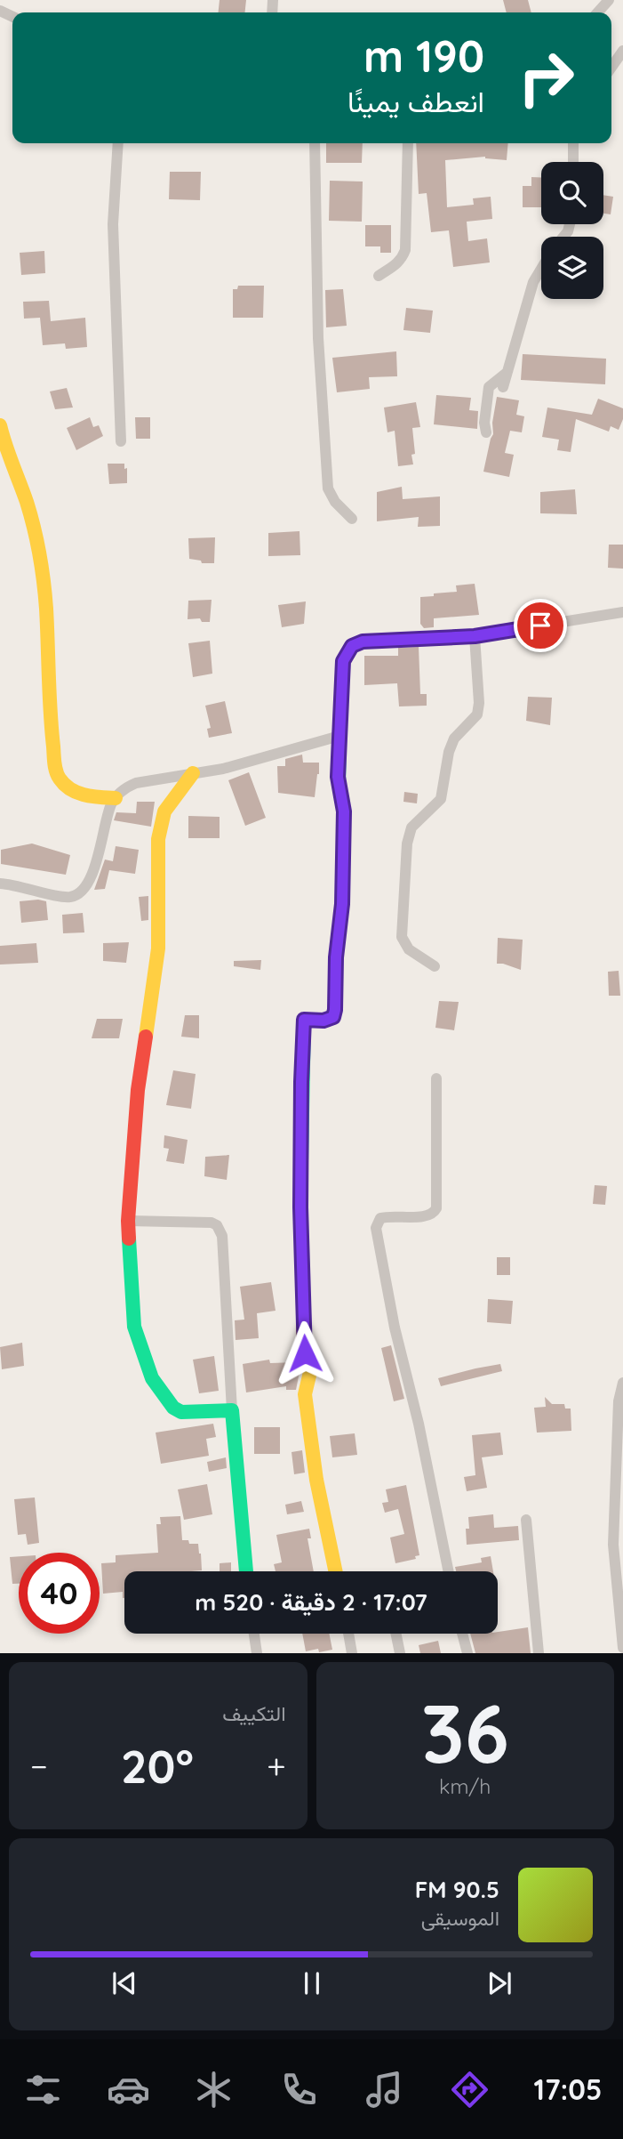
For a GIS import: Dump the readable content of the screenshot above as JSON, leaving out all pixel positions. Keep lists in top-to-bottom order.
{
  "page": {
    "turn": ["190 m", "انعطف يمينًا"],
    "limit": "40",
    "trip": "17:07 · 2 دقيقة · 520 m",
    "tile": [
      ["36", "km/h"],
      "التكييف"
    ],
    "heat": ["−", "20°", "+"],
    "song": ["90.5 FM", "الموسيقى"],
    "tabs": "17:05"
  }
}
